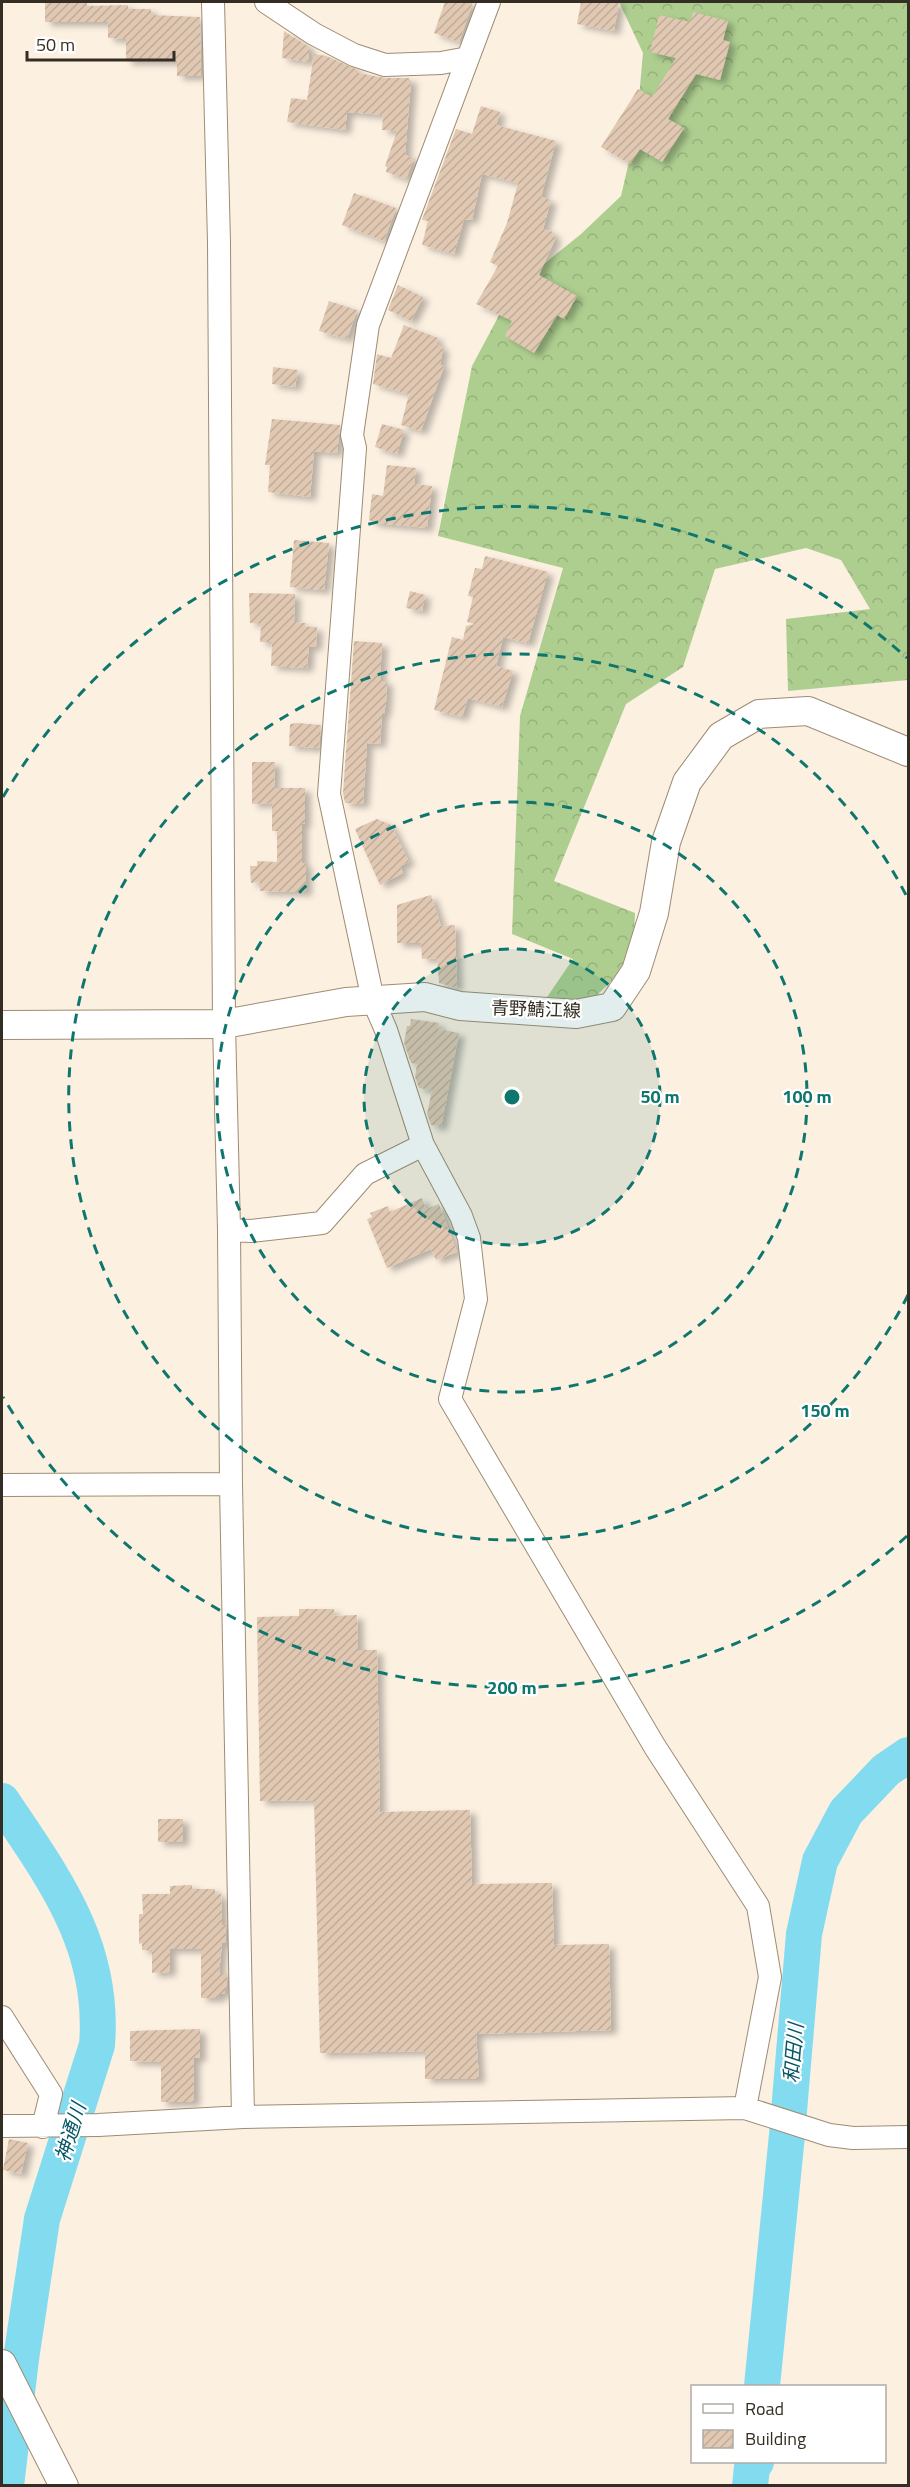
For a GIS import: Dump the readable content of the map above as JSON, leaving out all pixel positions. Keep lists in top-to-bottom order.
{
  "streets": {
    "main road": ["青野鯖江線"]
  },
  "water": ["和田川", "神通川"],
  "legend": ["Road", "Building"],
  "scale_bar": "50 m",
  "rings": [
    "50 m",
    "100 m",
    "150 m",
    "200 m"
  ]
}
